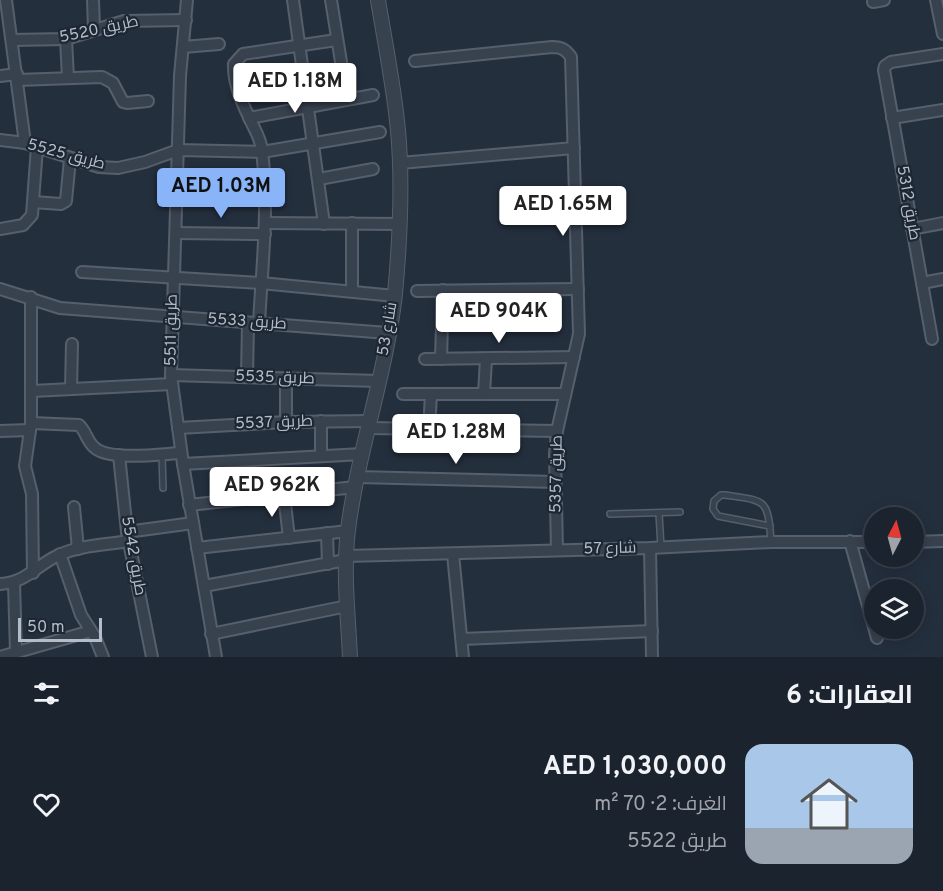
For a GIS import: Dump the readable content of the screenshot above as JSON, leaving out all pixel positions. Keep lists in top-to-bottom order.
{
  "streets": {
    "street": [
      "طريق 5520",
      "طريق 5525",
      "طريق 5312",
      "طريق 5533",
      "شارع 53",
      "طريق 5511",
      "طريق 5535",
      "طريق 5537",
      "طريق 5357",
      "شارع 57",
      "طريق 5542"
    ]
  },
  "crossings": [
    ["طريق 5520", "طريق 5511"],
    ["طريق 5525", "طريق 5511"],
    ["طريق 5533", "شارع 53"],
    ["طريق 5533", "طريق 5511"],
    ["شارع 53", "طريق 5535"],
    ["شارع 53", "طريق 5537"],
    ["شارع 53", "شارع 57"],
    ["طريق 5511", "طريق 5535"],
    ["طريق 5511", "طريق 5537"],
    ["طريق 5511", "شارع 57"],
    ["طريق 5537", "طريق 5357"],
    ["طريق 5357", "شارع 57"]
  ],
  "scale_bar": "50 m",
  "north": "top",
  "page": {
    "price": [
      "AED 1.18M",
      "AED 1.03M",
      "AED 1.65M",
      "AED 904K",
      "AED 1.28M",
      "AED 962K"
    ],
    "scale": "50 m",
    "heading": "العقارات: 6",
    "list": [
      {
        "name": "AED 1,030,000",
        "note": "الغرف: 2 · 70 m² · طريق 5522"
      }
    ]
  }
}
